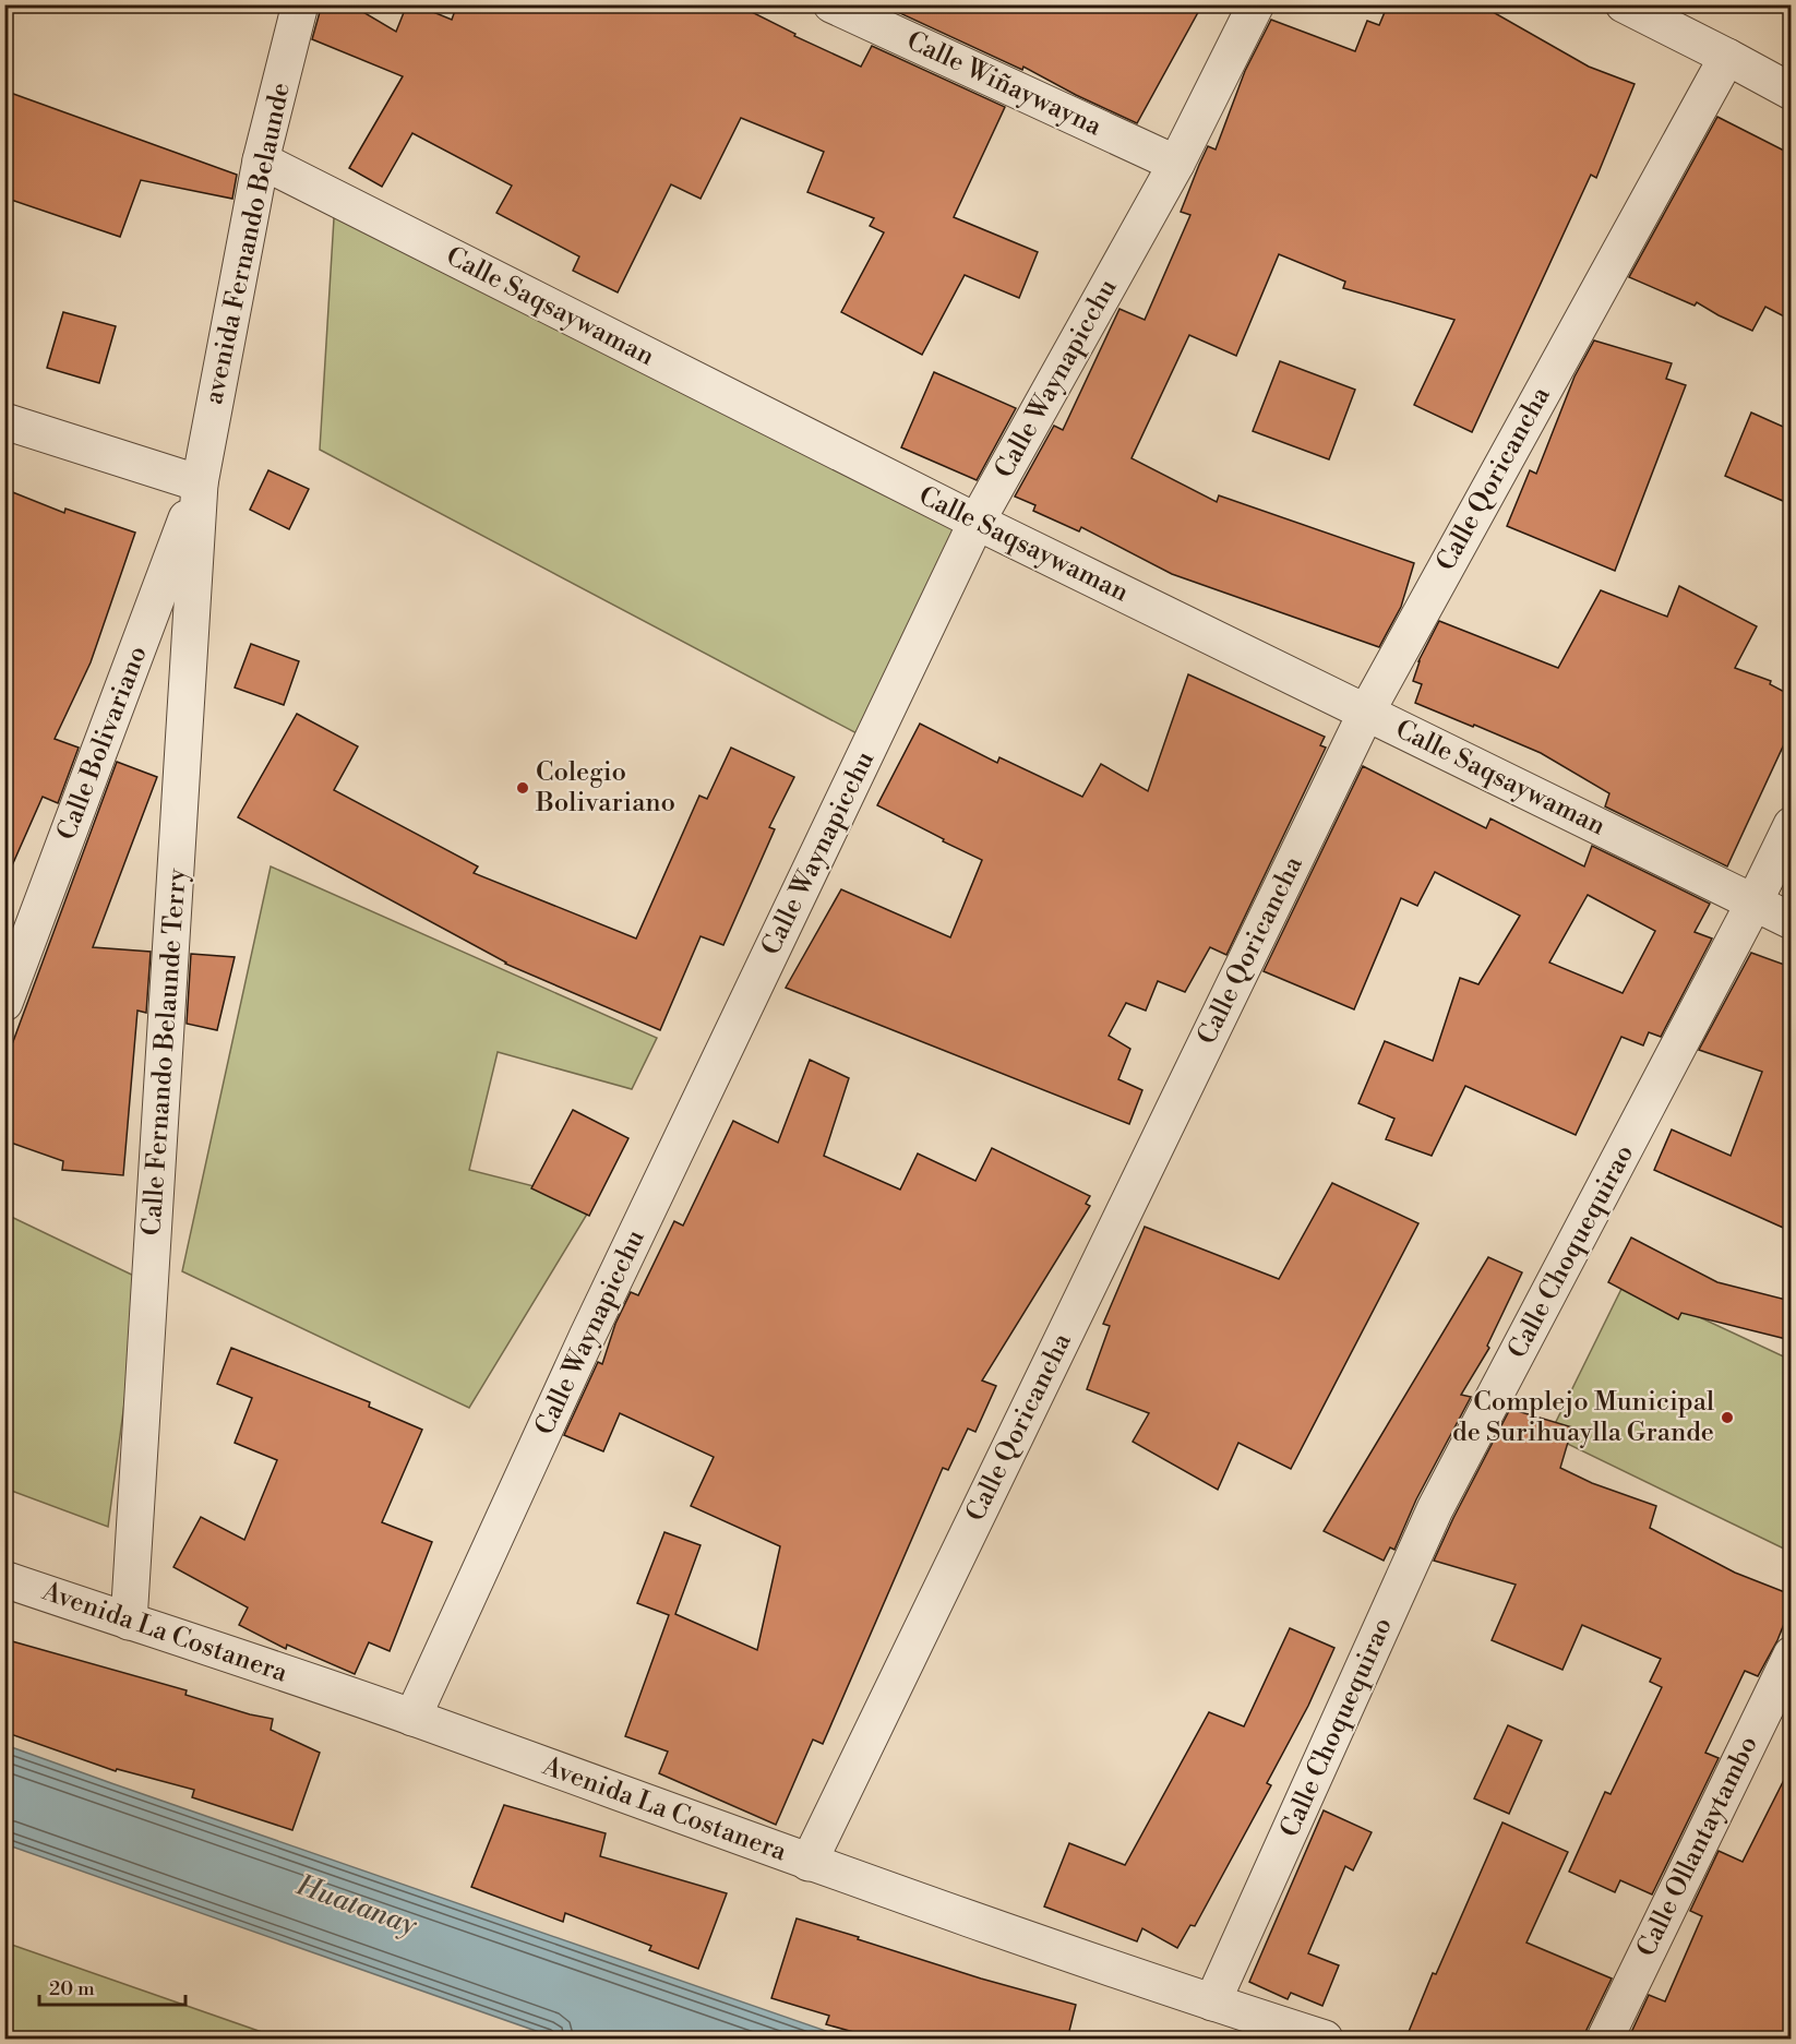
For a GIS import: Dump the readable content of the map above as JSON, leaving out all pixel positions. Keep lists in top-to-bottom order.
{
  "streets": {
    "street": [
      "Calle Wiñaywayna",
      "avenida Fernando Belaunde",
      "Calle Saqsaywaman",
      "Calle Waynapicchu",
      "Calle Qoricancha",
      "Calle Bolivariano",
      "Calle Fernando Belaunde Terry",
      "Calle Choquequirao",
      "Avenida La Costanera",
      "Calle Ollantaytambo"
    ]
  },
  "crossings": [
    ["Calle Wiñaywayna", "Calle Waynapicchu"],
    ["avenida Fernando Belaunde", "Calle Saqsaywaman"],
    ["avenida Fernando Belaunde", "Calle Bolivariano"],
    ["avenida Fernando Belaunde", "Calle Fernando Belaunde Terry"],
    ["Calle Saqsaywaman", "Calle Waynapicchu"],
    ["Calle Saqsaywaman", "Calle Qoricancha"],
    ["Calle Saqsaywaman", "Calle Choquequirao"],
    ["Calle Waynapicchu", "Avenida La Costanera"],
    ["Calle Qoricancha", "Avenida La Costanera"],
    ["Calle Bolivariano", "Calle Fernando Belaunde Terry"],
    ["Calle Fernando Belaunde Terry", "Avenida La Costanera"],
    ["Calle Choquequirao", "Avenida La Costanera"]
  ],
  "water": ["Huatanay"],
  "places": ["Colegio Bolivariano", "Complejo Municipal de Surihuaylla Grande"],
  "scale_bar": "20 m"
}
